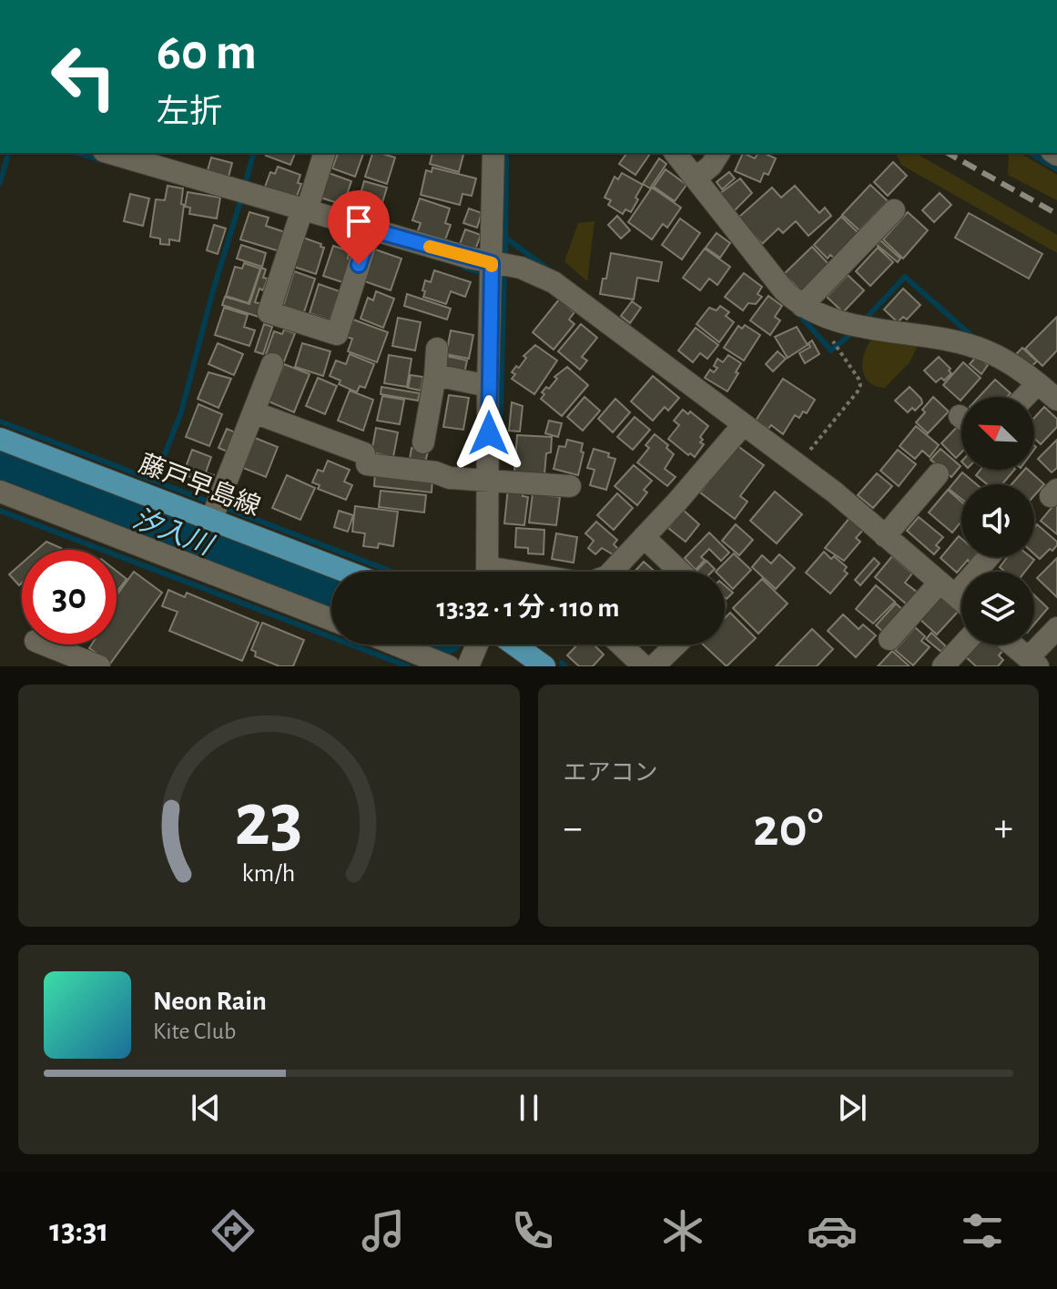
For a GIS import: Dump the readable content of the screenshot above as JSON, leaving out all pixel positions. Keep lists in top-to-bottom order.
{
  "streets": {
    "main road": ["藤戸早島線"]
  },
  "water": ["汐入川"],
  "north": "top left",
  "page": {
    "turn": ["60 m", "左折"],
    "limit": "30",
    "trip": "13:32 · 1 分 · 110 m",
    "tile": "エアコン",
    "heat": ["−", "20°", "+"],
    "song": ["Neon Rain", "Kite Club"],
    "tabs": "13:31",
    "gauge": ["23", "km/h"]
  }
}
